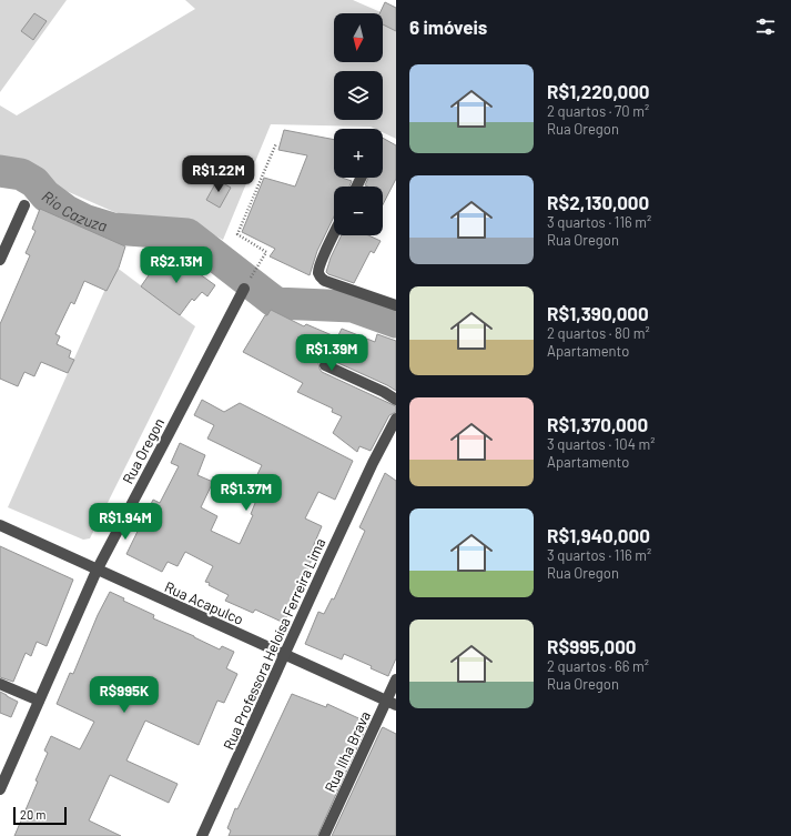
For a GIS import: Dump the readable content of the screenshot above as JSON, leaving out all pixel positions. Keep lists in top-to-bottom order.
{
  "streets": {
    "street": [
      "Rua Oregon",
      "Rua Acapulco",
      "Rua Professora Heloísa Ferreira Lima",
      "Rua Ilha Brava"
    ]
  },
  "crossings": [
    ["Rua Oregon", "Rua Acapulco"],
    ["Rua Acapulco", "Rua Professora Heloísa Ferreira Lima"],
    ["Rua Acapulco", "Rua Ilha Brava"]
  ],
  "water": ["Rio Cazuza"],
  "scale_bar": "20 m",
  "north": "bottom",
  "page": {
    "heading": "6 imóveis",
    "map_buttons": ["+", "−"],
    "list": [
      {
        "name": "R$1,220,000",
        "note": "2 quartos · 70 m² · Rua Oregon"
      },
      {
        "name": "R$2,130,000",
        "note": "3 quartos · 116 m² · Rua Oregon"
      },
      {
        "name": "R$1,390,000",
        "note": "2 quartos · 80 m² · Apartamento"
      },
      {
        "name": "R$1,370,000",
        "note": "3 quartos · 104 m² · Apartamento"
      },
      {
        "name": "R$1,940,000",
        "note": "3 quartos · 116 m² · Rua Oregon"
      },
      {
        "name": "R$995,000",
        "note": "2 quartos · 66 m² · Rua Oregon"
      }
    ],
    "price": [
      "R$1.22M",
      "R$2.13M",
      "R$1.39M",
      "R$1.37M",
      "R$1.94M",
      "R$995K"
    ],
    "scale": "20 m"
  }
}
